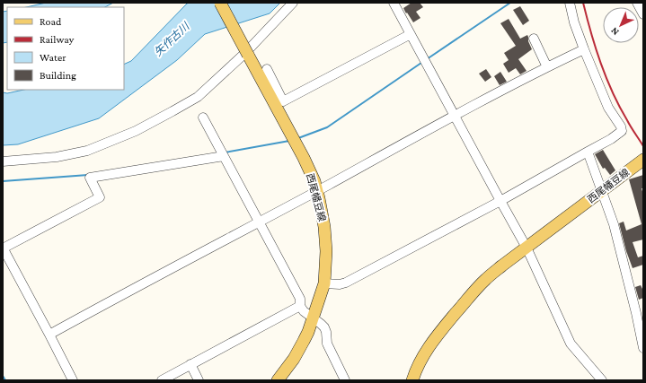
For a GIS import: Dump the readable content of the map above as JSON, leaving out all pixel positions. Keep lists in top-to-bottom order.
{
  "streets": {
    "main road": ["西尾幡豆線"]
  },
  "water": ["矢作古川"],
  "legend": [
    "Road",
    "Railway",
    "Water",
    "Building"
  ],
  "north": "bottom left"
}
